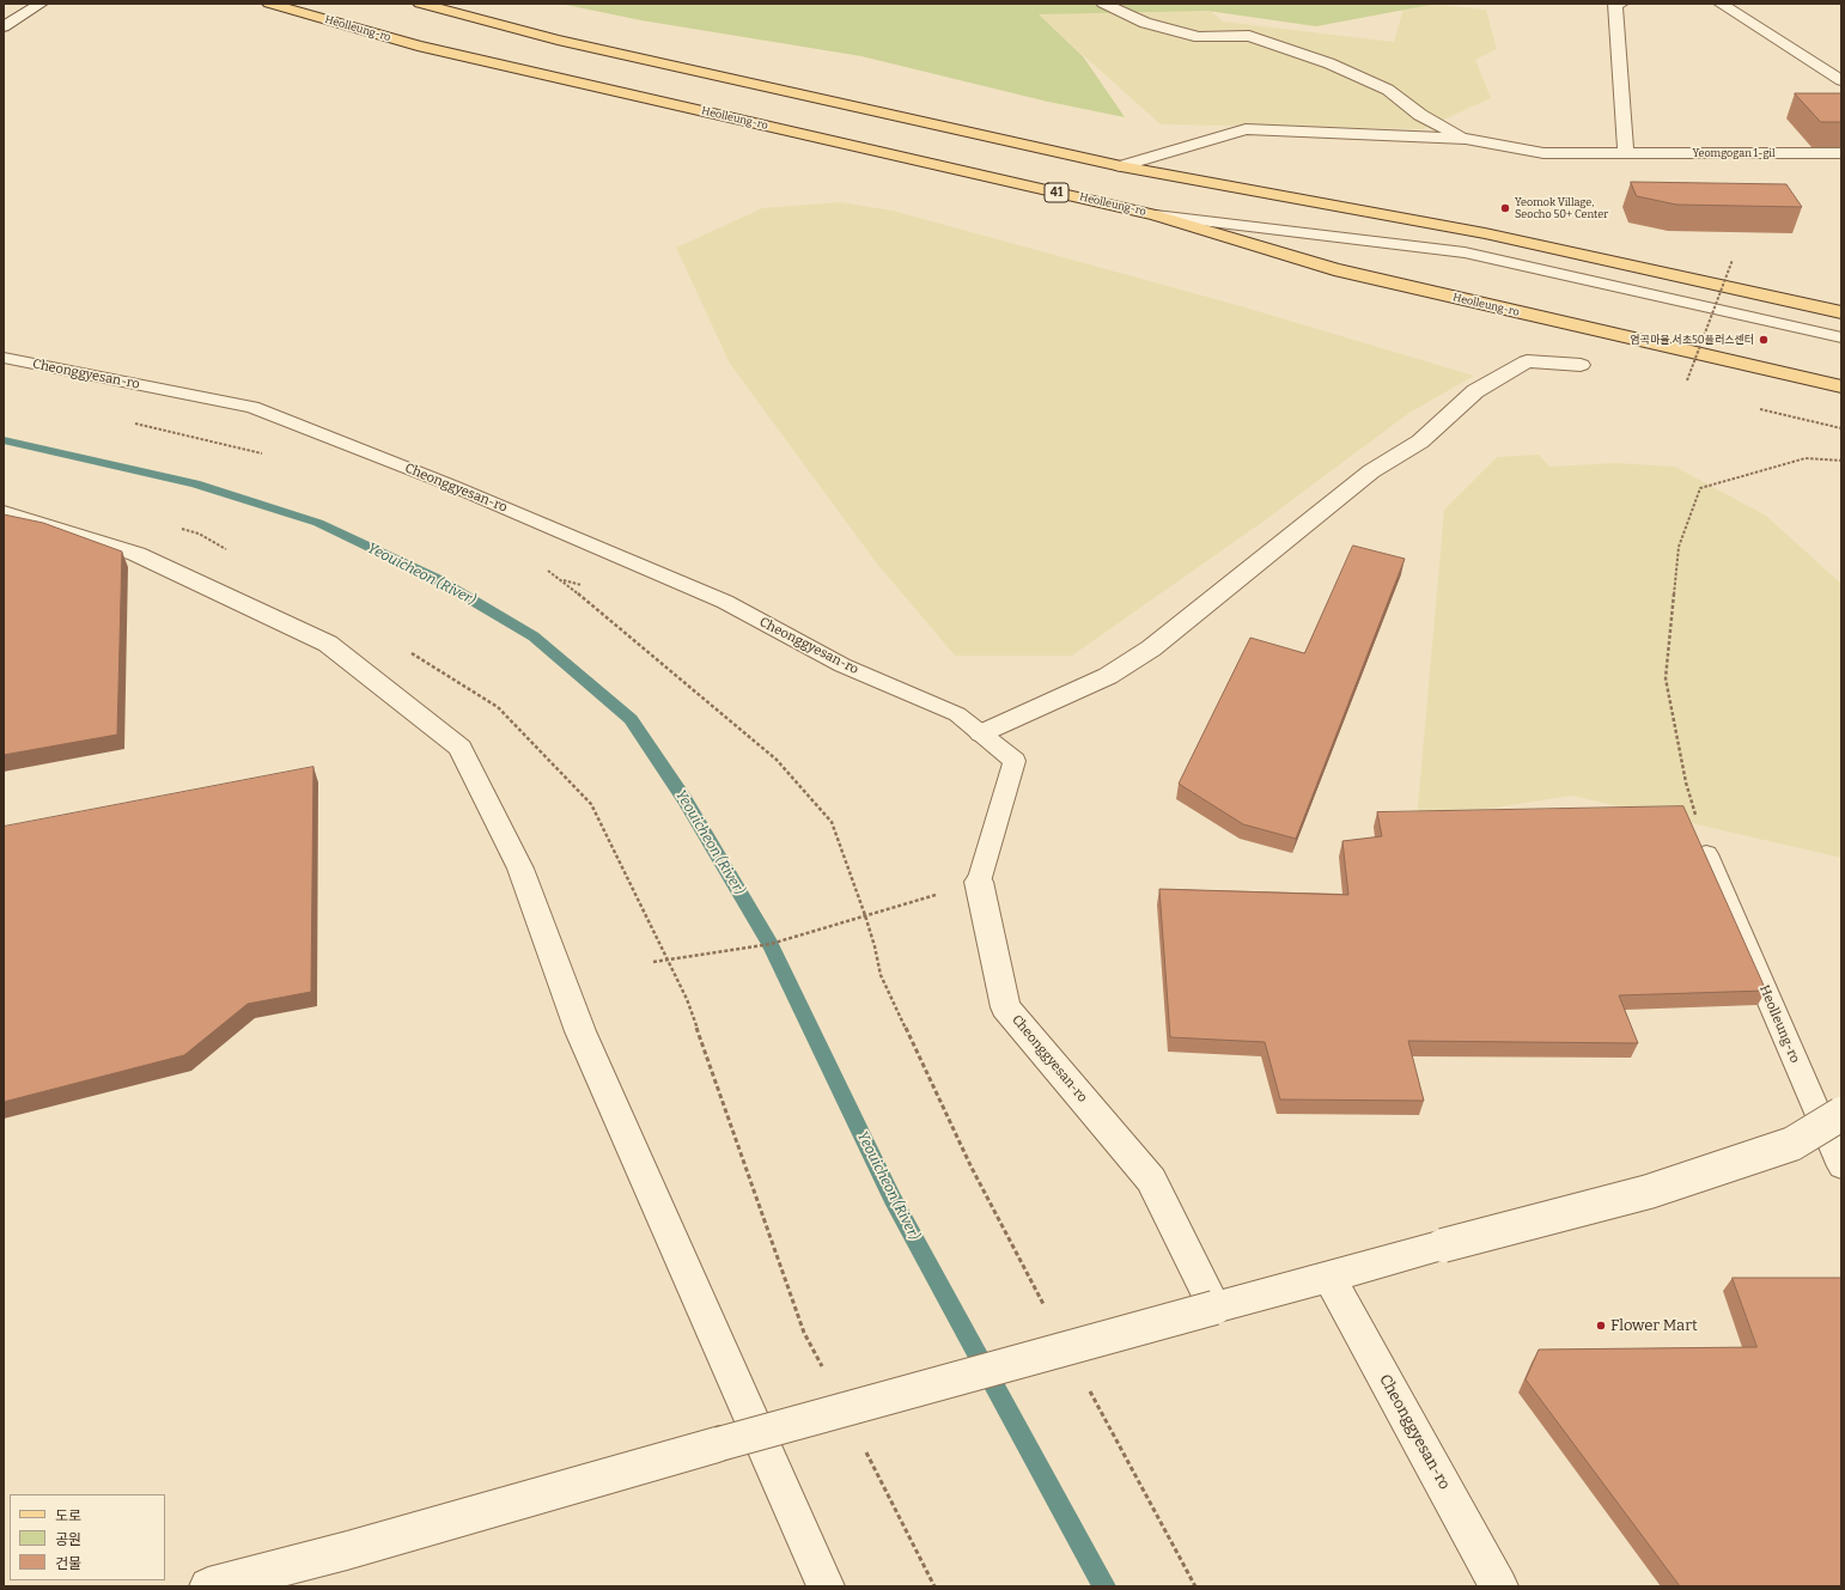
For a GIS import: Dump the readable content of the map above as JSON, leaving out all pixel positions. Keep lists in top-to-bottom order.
{
  "streets": {
    "main road": ["Heolleung-ro", "41"],
    "street": ["Yeomgogan 1-gil", "Cheonggyesan-ro"]
  },
  "water": ["Yeouicheon (River)"],
  "places": ["Yeomok Village, Seocho 50+ Center", "염곡마을.서초50플러스센터", "Flower Mart"],
  "legend": ["도로", "공원", "건물"]
}
